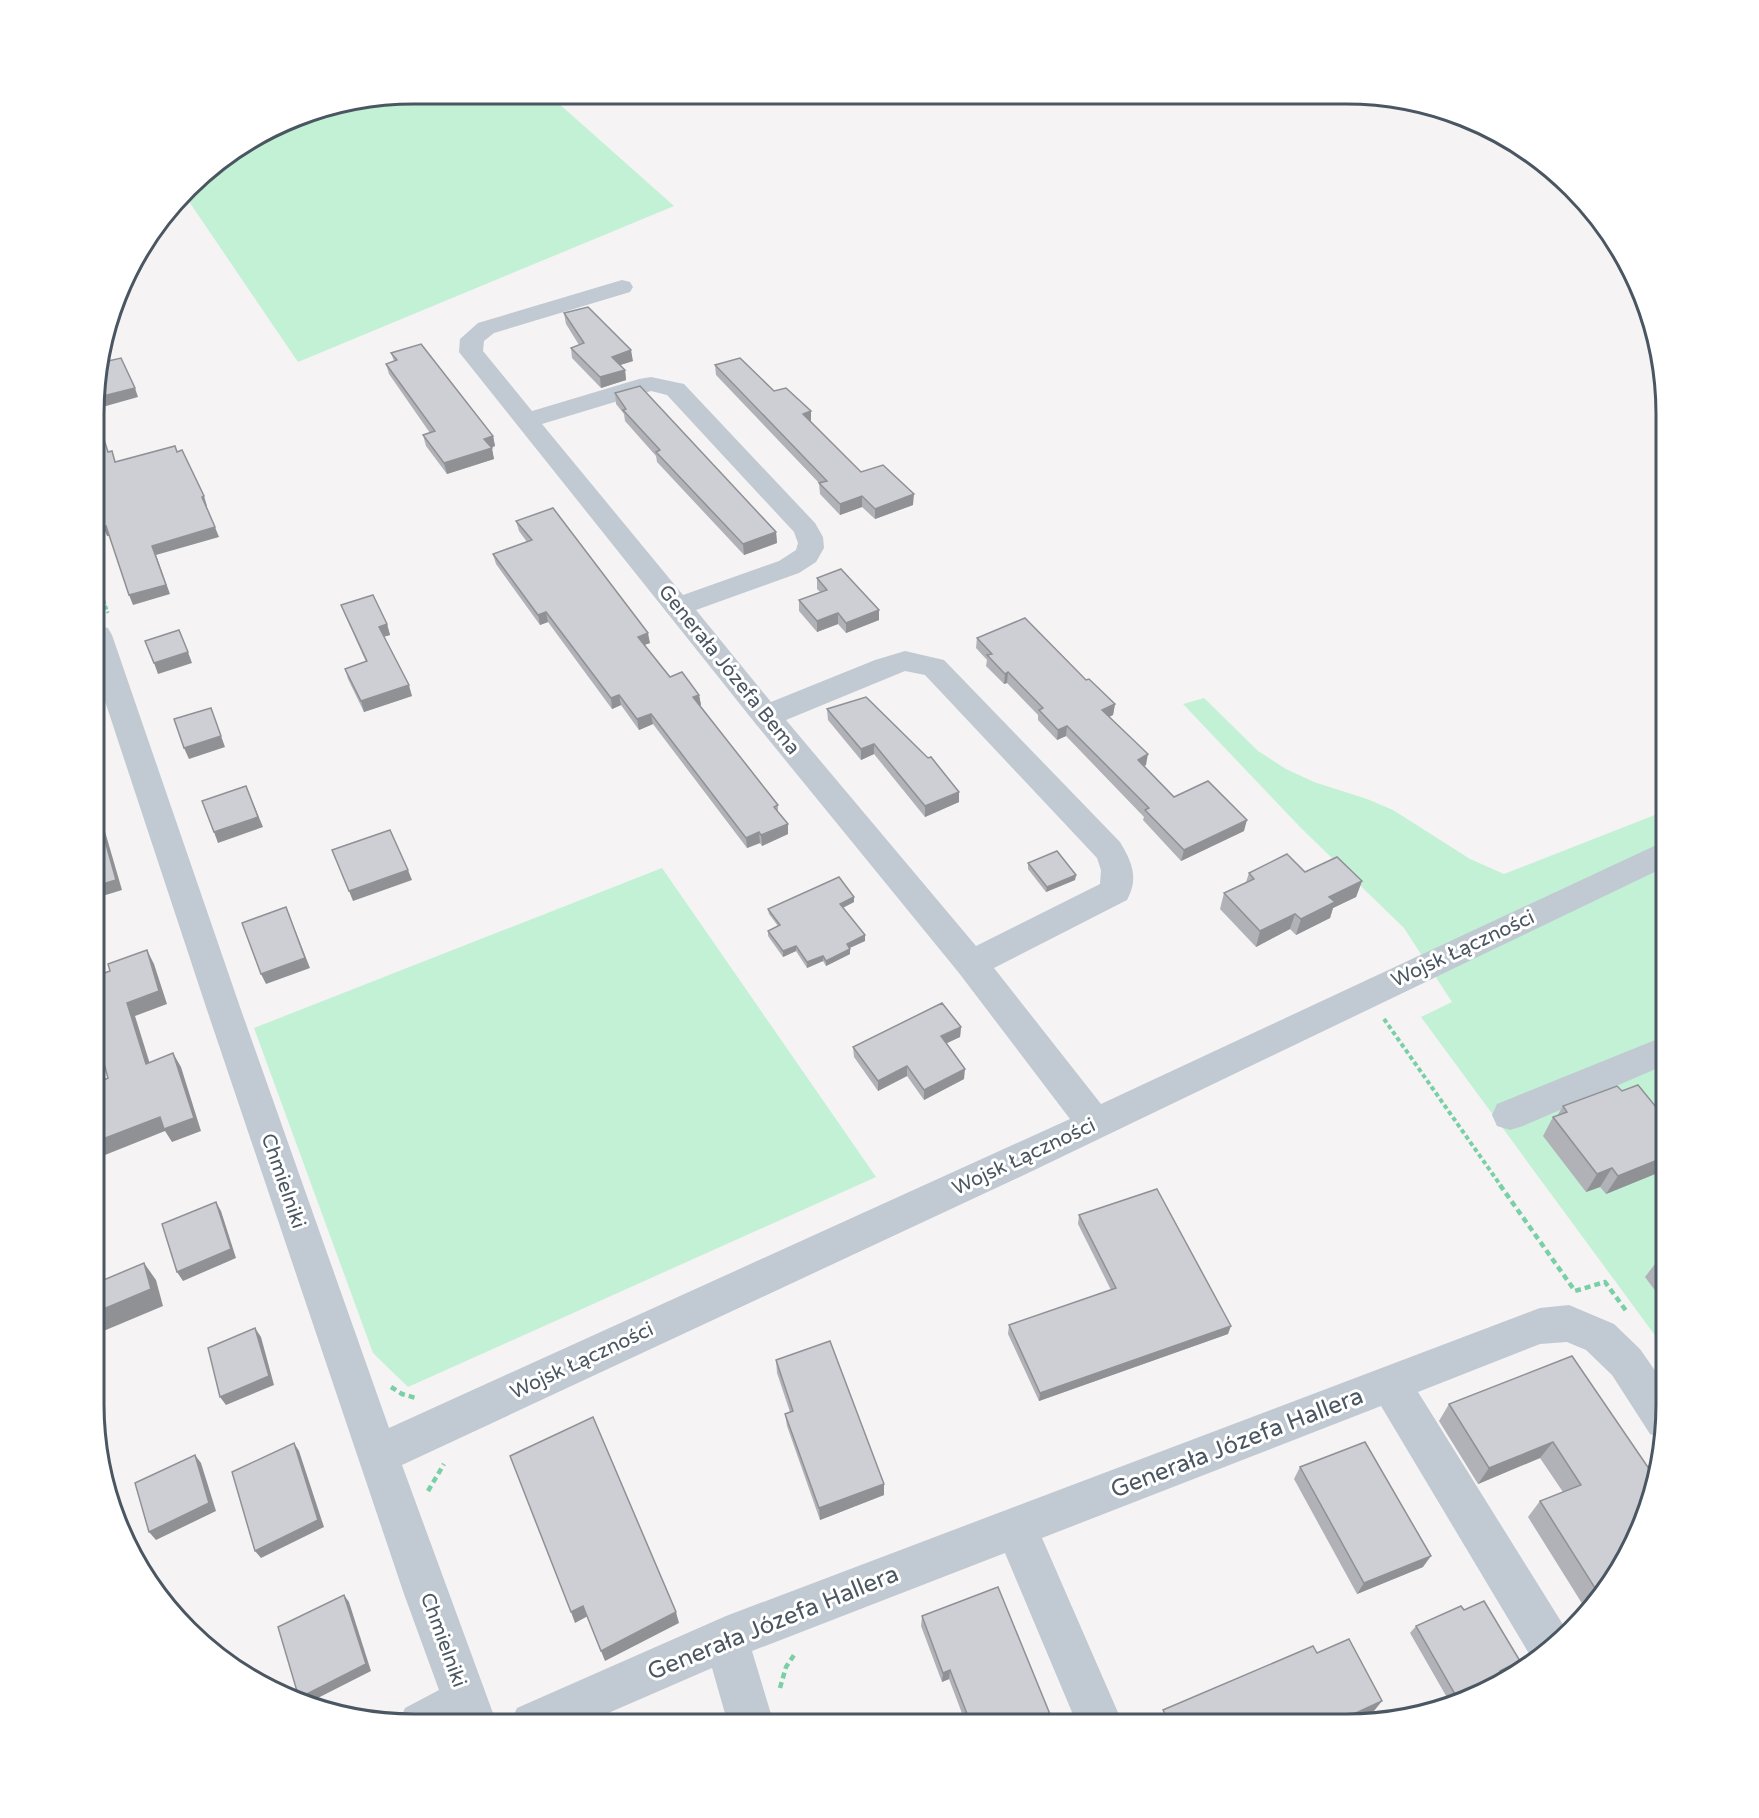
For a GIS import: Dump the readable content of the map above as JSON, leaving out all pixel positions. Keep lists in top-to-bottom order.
{
  "streets": {
    "street": [
      "Generała Józefa Bema",
      "Wojsk Łączności",
      "Chmielniki",
      "Generała Józefa Hallera"
    ]
  },
  "crossings": [
    ["Generała Józefa Bema", "Wojsk Łączności"],
    ["Wojsk Łączności", "Chmielniki"]
  ]
}
